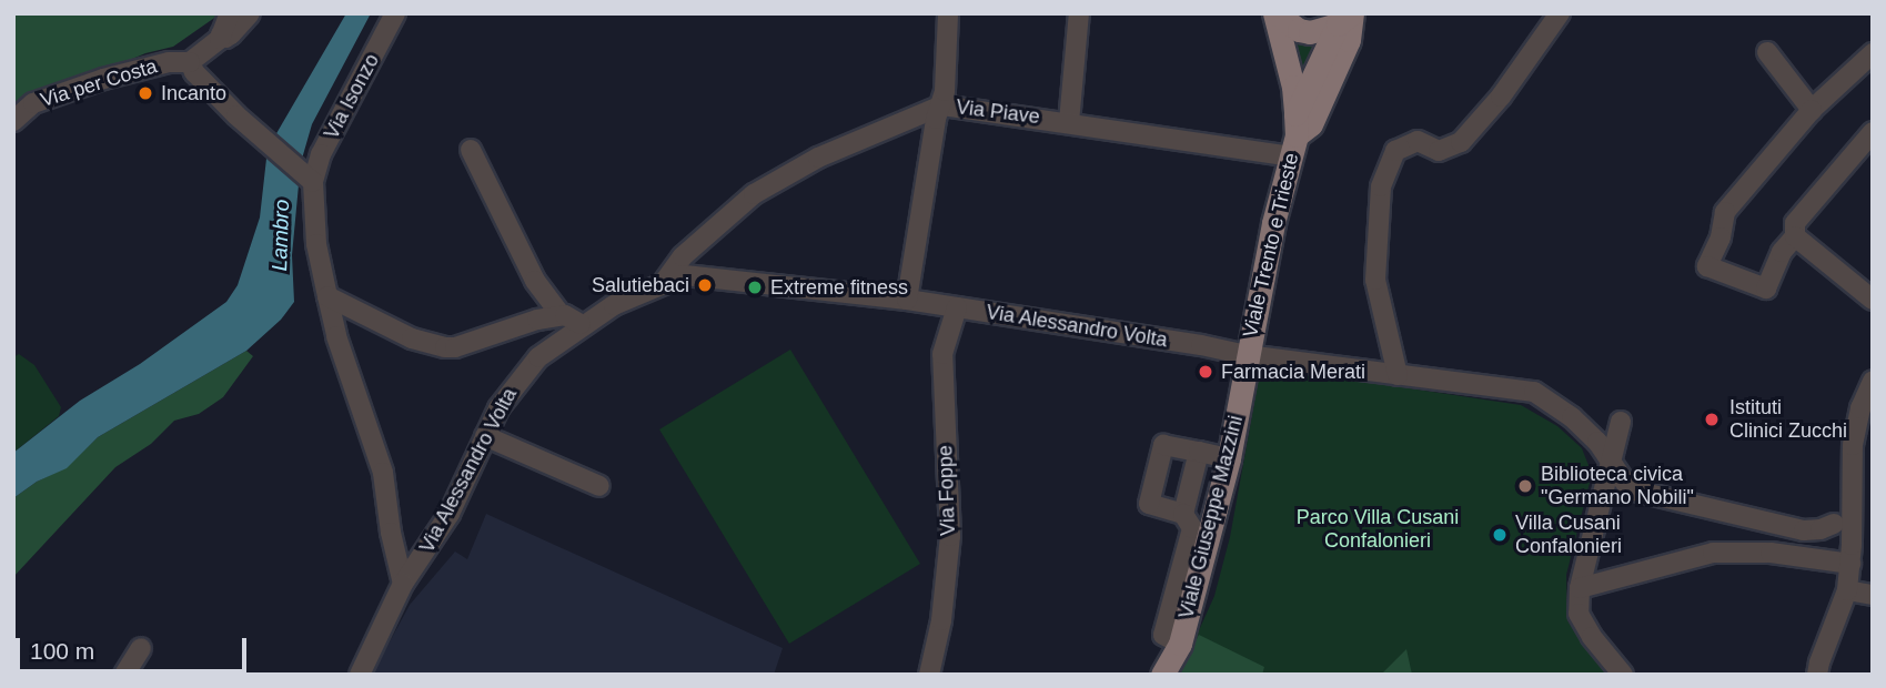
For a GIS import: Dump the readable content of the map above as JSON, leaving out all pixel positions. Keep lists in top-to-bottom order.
{
  "streets": {
    "main road": ["Viale Trento e Trieste", "Viale Giuseppe Mazzini"],
    "street": [
      "Via per Costa",
      "Via Isonzo",
      "Via Piave",
      "Via Alessandro Volta",
      "Via Foppe"
    ]
  },
  "crossings": [
    ["Via Isonzo", "Via Alessandro Volta"],
    ["Via Piave", "Viale Trento e Trieste"],
    ["Via Piave", "Via Alessandro Volta"],
    ["Viale Trento e Trieste", "Via Alessandro Volta"],
    ["Viale Trento e Trieste", "Viale Giuseppe Mazzini"],
    ["Via Alessandro Volta", "Via Foppe"],
    ["Via Alessandro Volta", "Viale Giuseppe Mazzini"]
  ],
  "water": ["Lambro"],
  "parks": ["Parco Villa Cusani Confalonieri"],
  "places": [
    "Incanto",
    "Salutiebaci",
    "Extreme fitness",
    "Farmacia Merati",
    "Istituti Clinici Zucchi",
    "Biblioteca civica \"Germano Nobili\"",
    "Villa Cusani Confalonieri"
  ],
  "scale_bar": "100 m"
}
